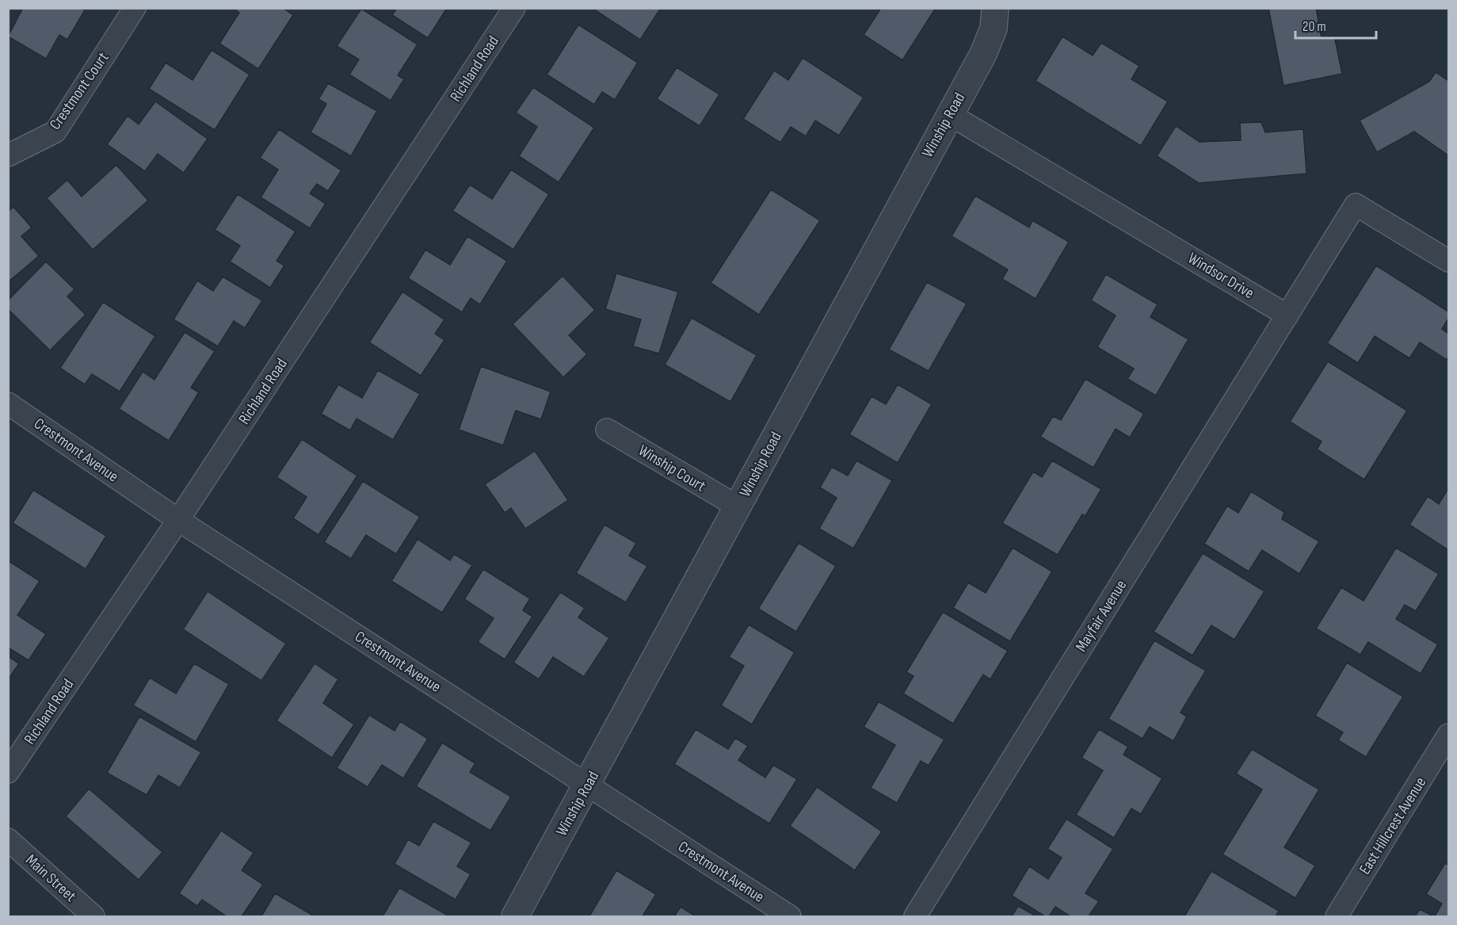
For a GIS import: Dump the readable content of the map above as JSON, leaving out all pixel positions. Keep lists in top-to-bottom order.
{
  "streets": {
    "street": [
      "Richland Road",
      "Crestmont Court",
      "Winship Road",
      "Windsor Drive",
      "Crestmont Avenue",
      "Winship Court",
      "Mayfair Avenue",
      "East Hillcrest Avenue",
      "Main Street"
    ]
  },
  "crossings": [
    ["Richland Road", "Crestmont Avenue"],
    ["Winship Road", "Windsor Drive"],
    ["Winship Road", "Crestmont Avenue"],
    ["Winship Road", "Winship Court"],
    ["Windsor Drive", "Mayfair Avenue"]
  ],
  "scale_bar": "20 m"
}
